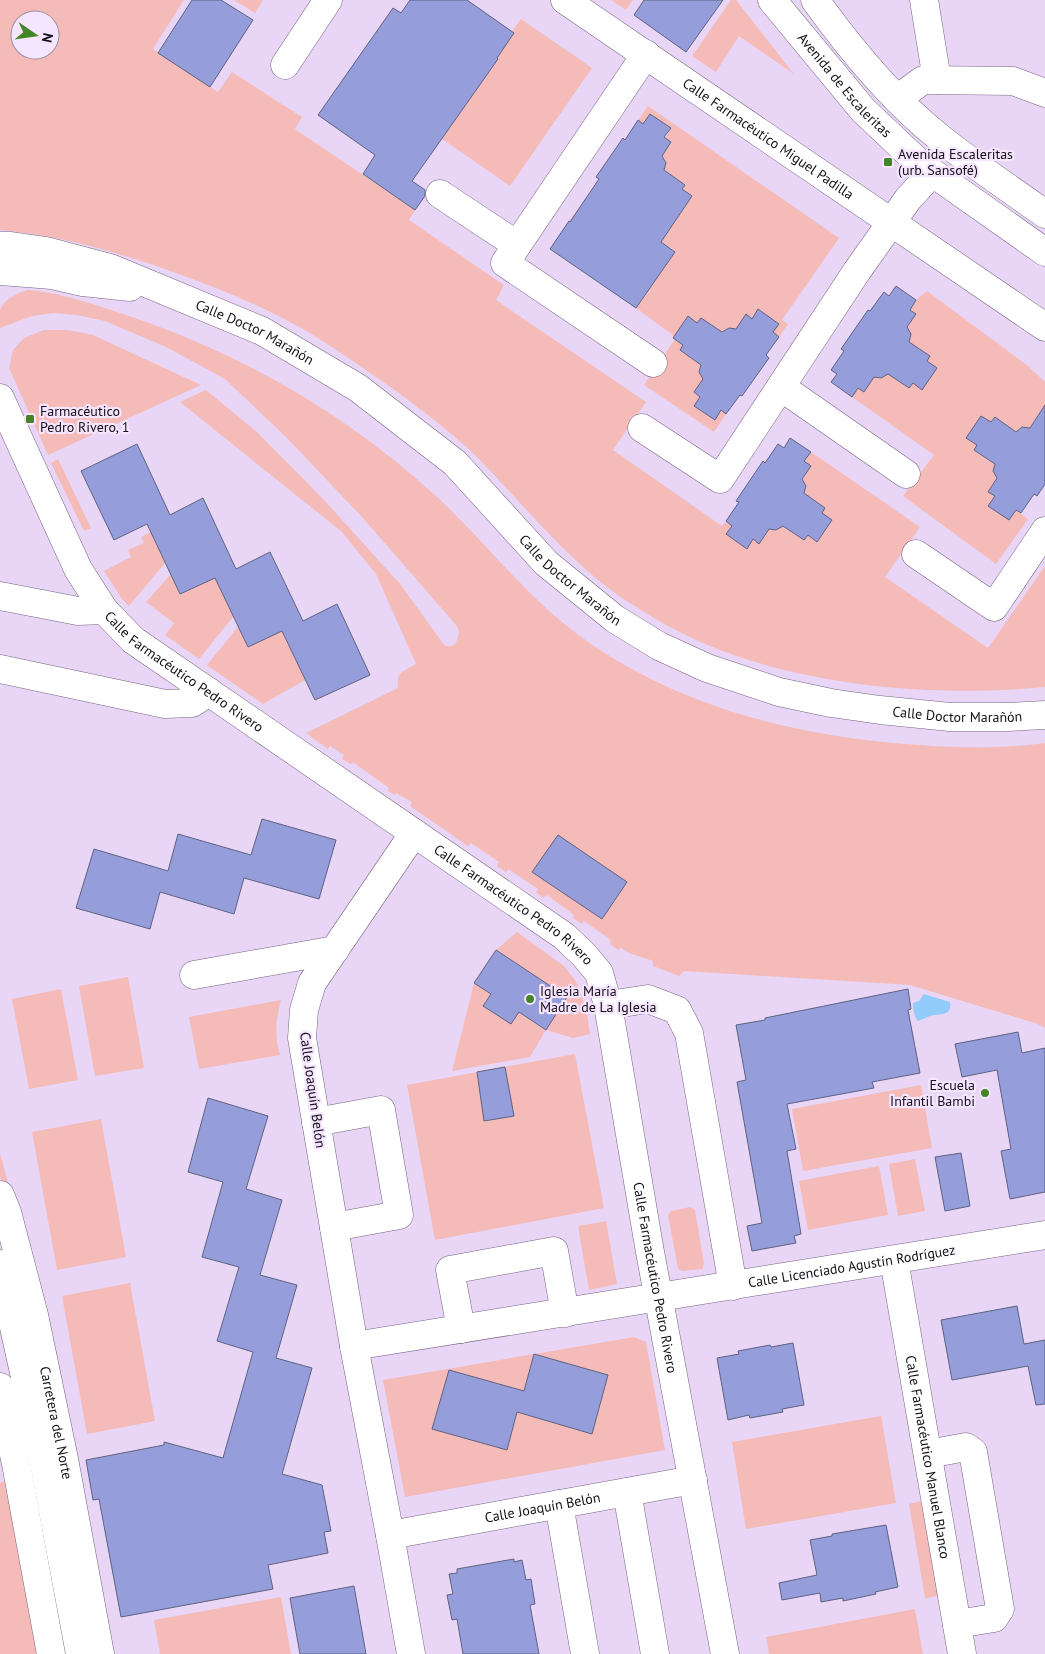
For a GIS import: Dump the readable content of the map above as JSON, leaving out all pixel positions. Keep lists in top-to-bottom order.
{
  "streets": {
    "street": [
      "Avenida de Escaleritas",
      "Calle Farmacéutico Miguel Padilla",
      "Calle Doctor Marañón",
      "Calle Farmacéutico Pedro Rivero",
      "Calle Joaquín Belón",
      "Calle Licenciado Agustín Rodríguez",
      "Carretera del Norte",
      "Calle Farmacéutico Manuel Blanco"
    ]
  },
  "crossings": [
    ["Calle Farmacéutico Pedro Rivero", "Calle Joaquín Belón"],
    ["Calle Farmacéutico Pedro Rivero", "Calle Licenciado Agustín Rodríguez"],
    ["Calle Licenciado Agustín Rodríguez", "Calle Farmacéutico Manuel Blanco"]
  ],
  "places": {
    "transit": ["Avenida Escaleritas (urb. Sansofé)", "Farmacéutico Pedro Rivero, 1"],
    "other": ["Iglesia María Madre de La Iglesia", "Escuela Infantil Bambi"]
  },
  "north": "right"
}
